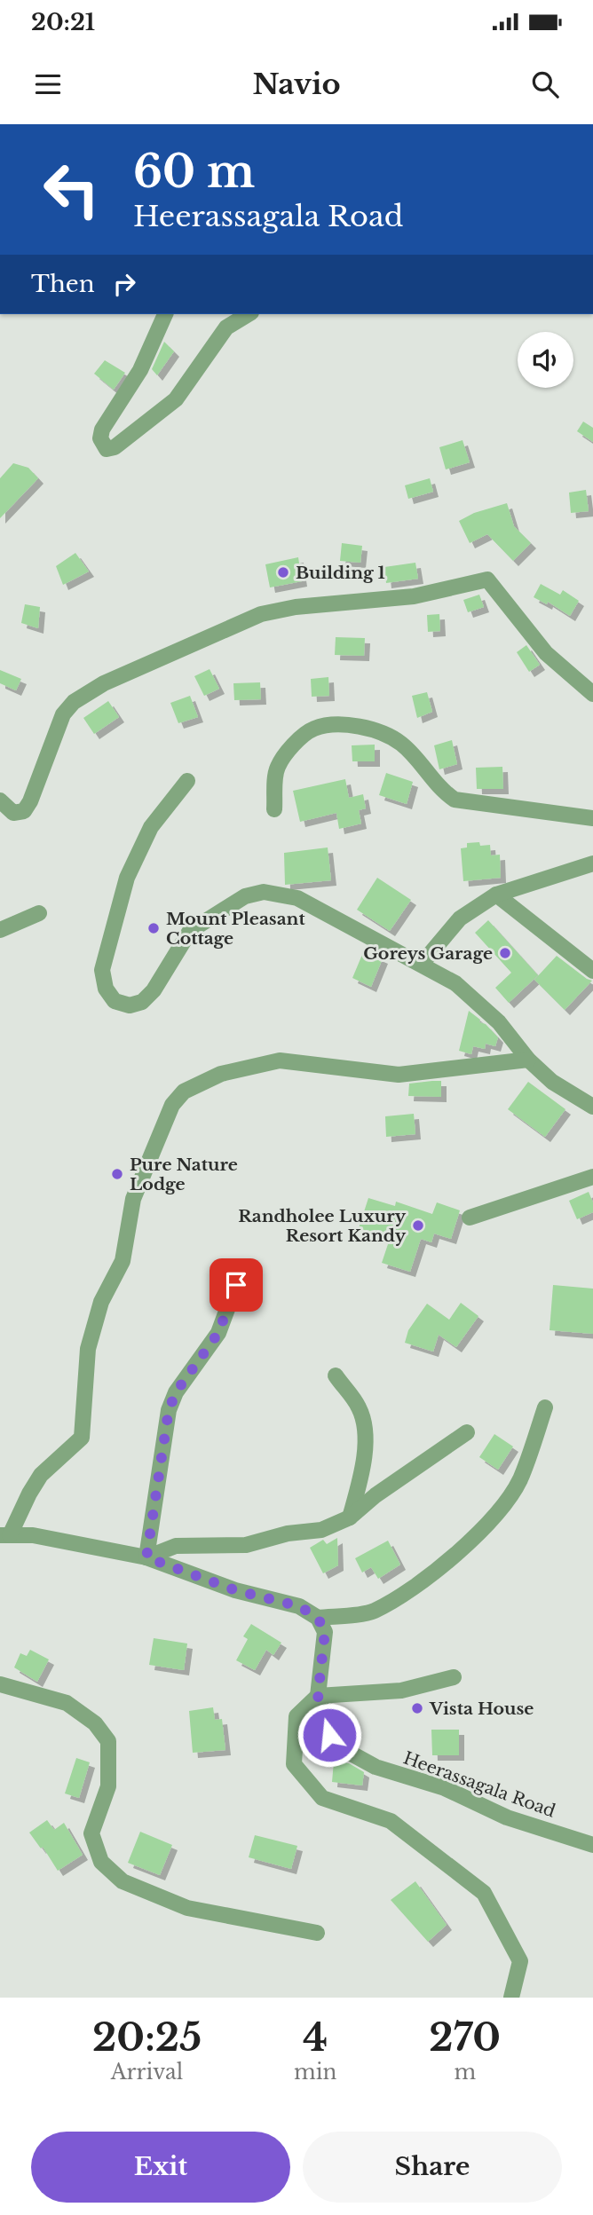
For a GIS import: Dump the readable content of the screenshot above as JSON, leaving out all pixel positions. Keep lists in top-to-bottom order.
{
  "streets": {
    "street": ["Heerassagala Road"]
  },
  "places": [
    "Building 1",
    "Mount Pleasant Cottage",
    "Goreys Garage",
    "Pure Nature Lodge",
    "Randholee Luxury Resort Kandy",
    "Vista House"
  ],
  "page": {
    "status": "20:21",
    "header": "Navio",
    "turn": ["60 m", "Heerassagala Road"],
    "then": "Then",
    "eta": [
      "20:25",
      "Arrival",
      "4",
      "min",
      "270",
      "m"
    ],
    "buttons": ["Exit", "Share"]
  }
}
